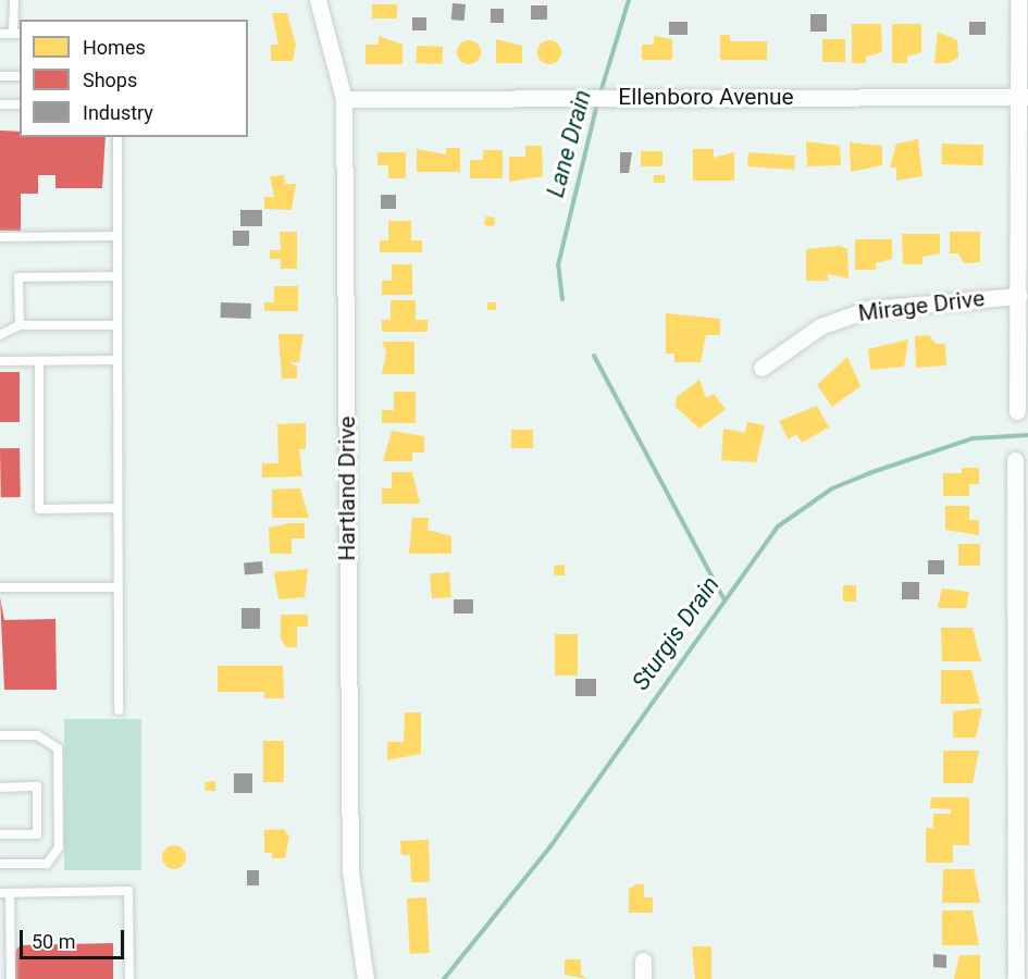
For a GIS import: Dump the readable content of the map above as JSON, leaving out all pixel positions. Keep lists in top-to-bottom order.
{
  "streets": {
    "street": ["Ellenboro Avenue", "Mirage Drive", "Hartland Drive"]
  },
  "crossings": [
    ["Ellenboro Avenue", "Hartland Drive"]
  ],
  "water": ["Lane Drain", "Sturgis Drain"],
  "legend": ["Homes", "Shops", "Industry"],
  "scale_bar": "50 m"
}
